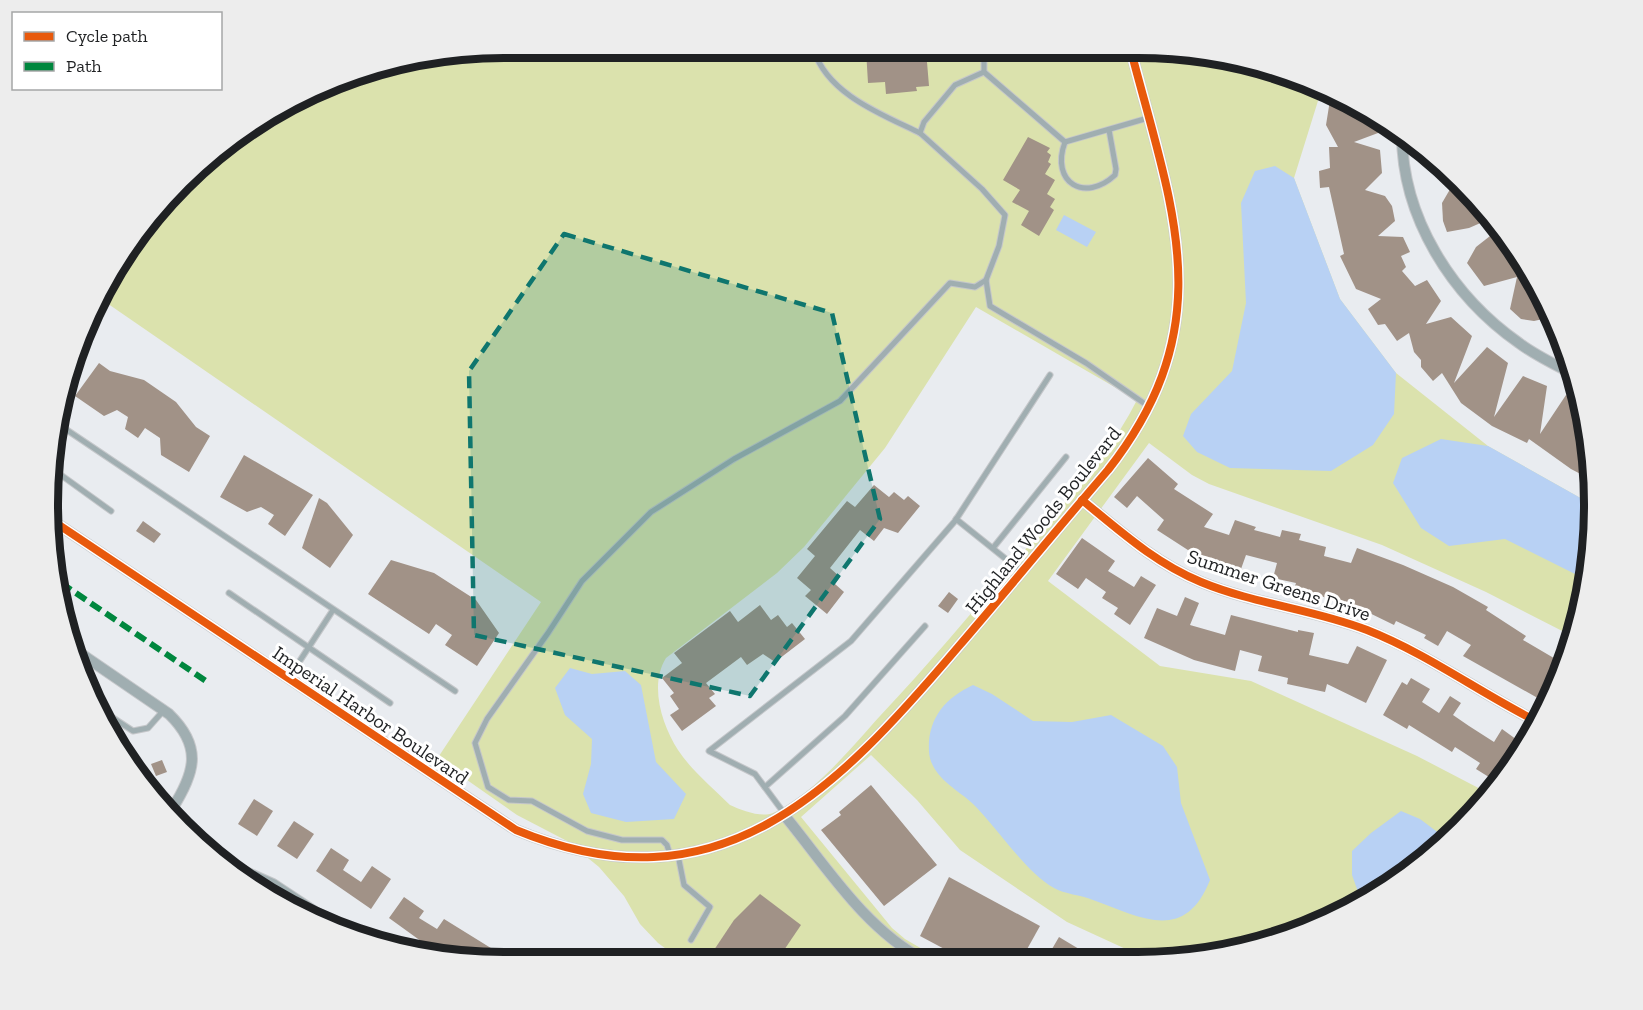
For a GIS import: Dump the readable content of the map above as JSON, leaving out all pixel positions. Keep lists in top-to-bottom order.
{
  "streets": {
    "street": ["Highland Woods Boulevard", "Summer Greens Drive", "Imperial Harbor Boulevard"]
  },
  "crossings": [
    ["Highland Woods Boulevard", "Summer Greens Drive"],
    ["Highland Woods Boulevard", "Imperial Harbor Boulevard"]
  ],
  "legend": ["Cycle path", "Path"]
}
